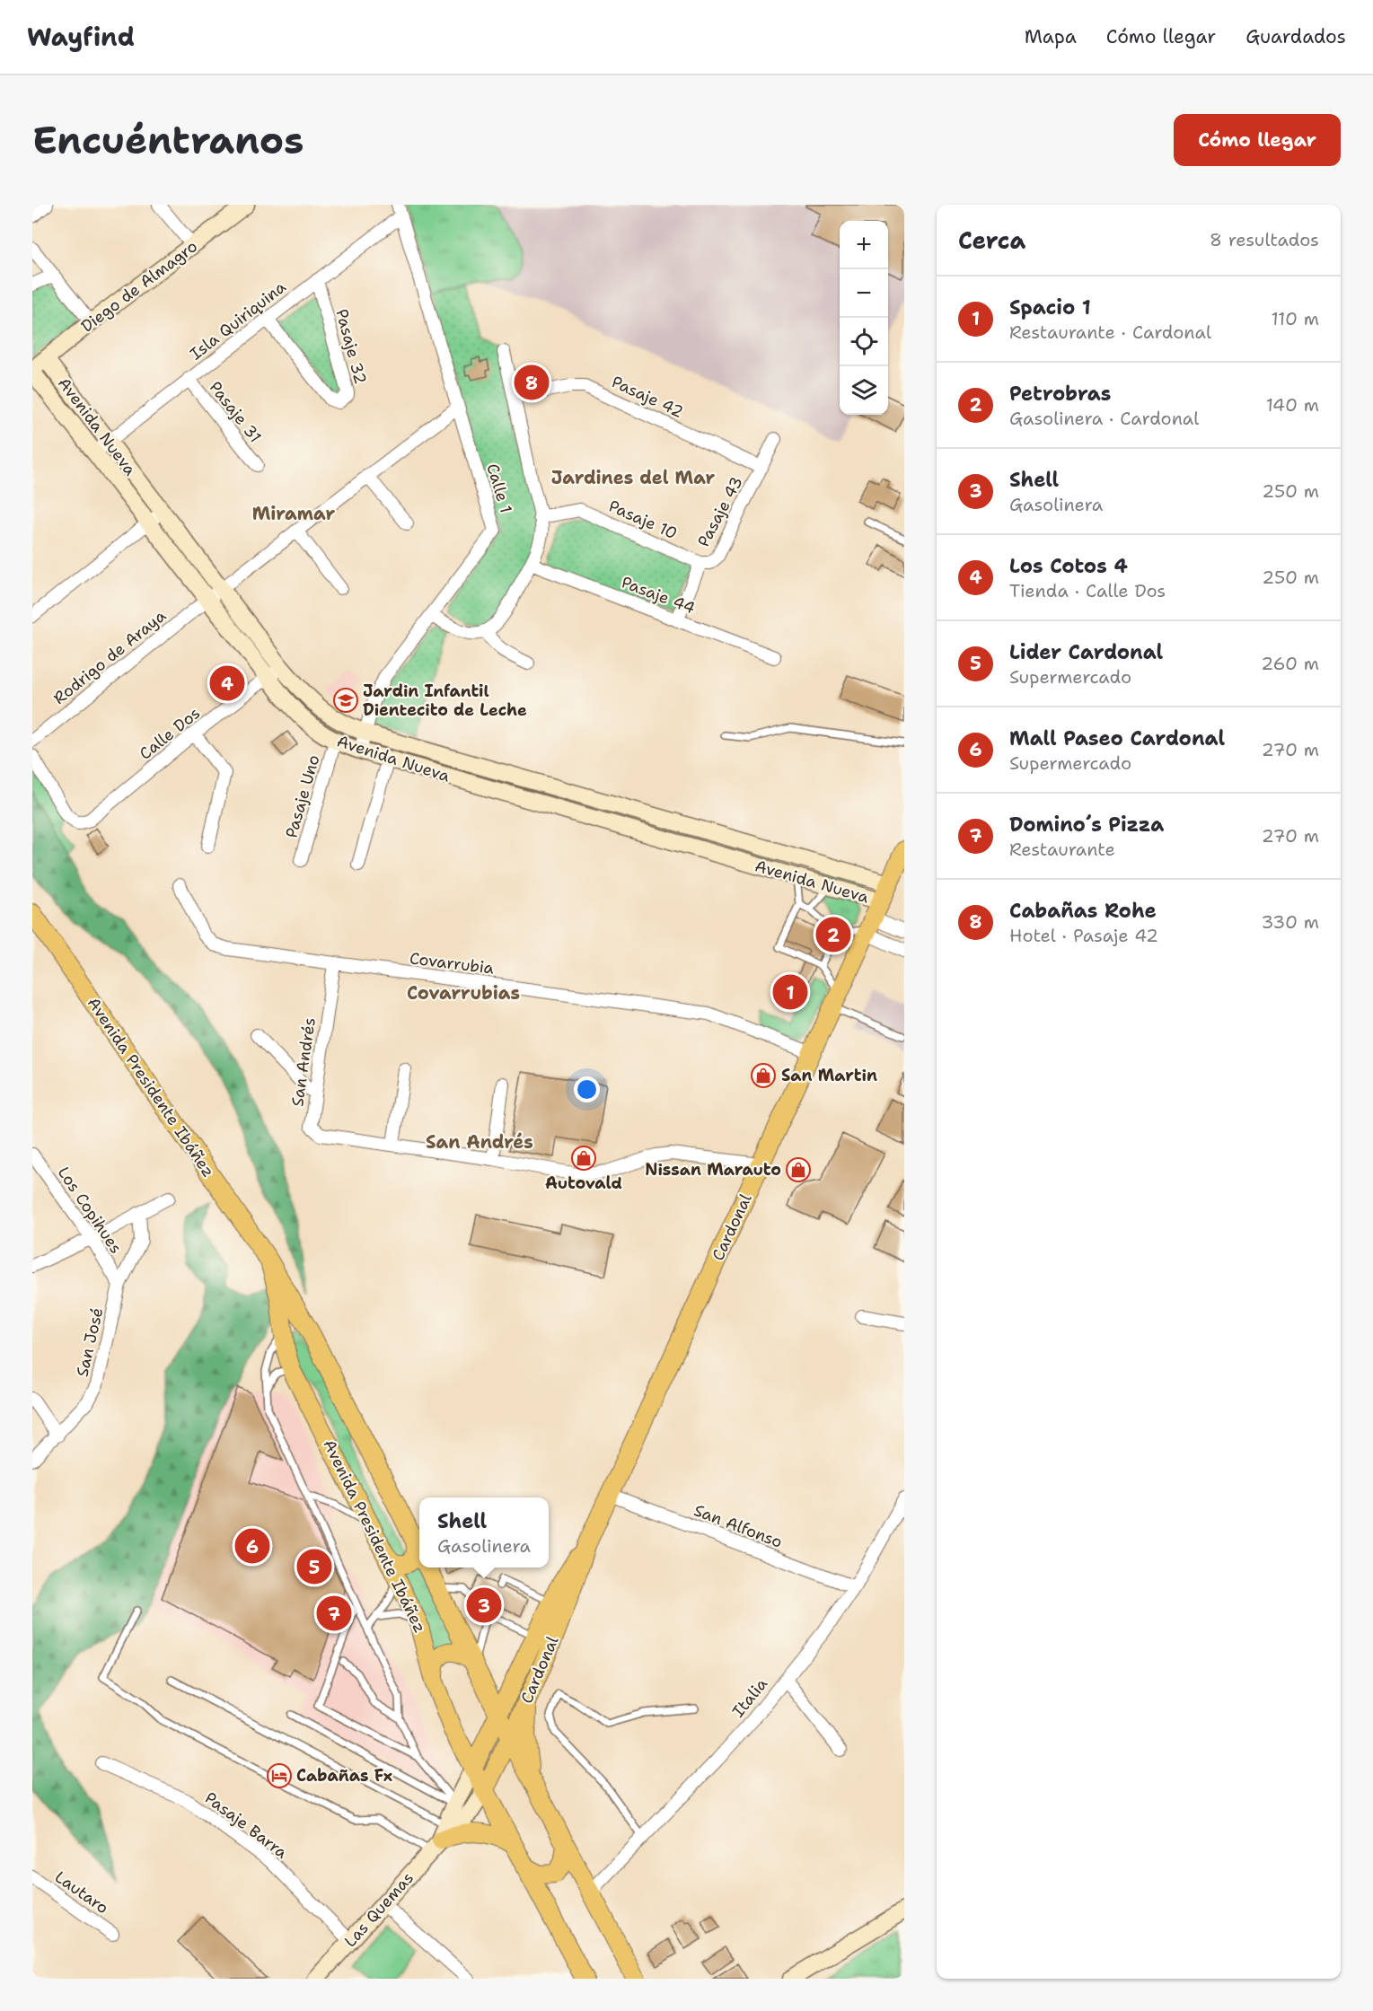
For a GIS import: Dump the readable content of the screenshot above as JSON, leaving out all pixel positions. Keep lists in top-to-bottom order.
{
  "streets": {
    "main road": ["Avenida Presidente Ibáñez", "Cardonal"],
    "street": [
      "Diego de Almagro",
      "Isla Quiriquina",
      "Pasaje 32",
      "Pasaje 42",
      "Pasaje 31",
      "Avenida Nueva",
      "Calle 1",
      "Pasaje 43",
      "Pasaje 10",
      "Pasaje 44",
      "Rodrigo de Araya",
      "Calle Dos",
      "Pasaje Uno",
      "Covarrubia",
      "San Andrés",
      "Los Copihues",
      "San José",
      "San Alfonso",
      "Italia",
      "Pasaje Barra",
      "Lautaro",
      "Las Quemas"
    ]
  },
  "crossings": [
    ["Diego de Almagro", "Avenida Nueva"],
    ["Isla Quiriquina", "Pasaje 32"],
    ["Isla Quiriquina", "Pasaje 31"],
    ["Isla Quiriquina", "Avenida Nueva"],
    ["Isla Quiriquina", "Calle 1"],
    ["Pasaje 42", "Pasaje 43"],
    ["Avenida Nueva", "Calle 1"],
    ["Avenida Nueva", "Rodrigo de Araya"],
    ["Avenida Nueva", "Calle Dos"],
    ["Avenida Nueva", "Pasaje Uno"],
    ["Avenida Nueva", "Cardonal"],
    ["Calle 1", "Rodrigo de Araya"],
    ["Pasaje 43", "Pasaje 10"],
    ["Pasaje 43", "Pasaje 44"],
    ["Covarrubia", "San Andrés"],
    ["Covarrubia", "Cardonal"],
    ["San Andrés", "Cardonal"],
    ["Avenida Presidente Ibáñez", "Cardonal"],
    ["Avenida Presidente Ibáñez", "Italia"],
    ["Avenida Presidente Ibáñez", "Las Quemas"],
    ["Los Copihues", "San José"],
    ["Cardonal", "San Alfonso"],
    ["Cardonal", "Las Quemas"],
    ["San Alfonso", "Italia"],
    ["Pasaje Barra", "Las Quemas"]
  ],
  "districts": [
    "Jardines del Mar",
    "Miramar",
    "Covarrubias",
    "San Andrés"
  ],
  "places": {
    "school or university": ["Jardin Infantil Dientecito de Leche"],
    "shop": ["San Martin", "Autovald", "Nissan Marauto"],
    "hotel": ["Cabañas Fx"]
  },
  "page": {
    "header": "Wayfind",
    "nav": ["Mapa", "Cómo llegar", "Guardados"],
    "buttons": "Cómo llegar",
    "title": "Encuéntranos",
    "heading": ["Cerca", "8 resultados"],
    "map_buttons": ["+", "−"],
    "list": [
      {
        "mark": "1",
        "name": "Spacio 1",
        "note": "Restaurante · Cardonal",
        "value": "110 m"
      },
      {
        "mark": "2",
        "name": "Petrobras",
        "note": "Gasolinera · Cardonal",
        "value": "140 m"
      },
      {
        "mark": "3",
        "name": "Shell",
        "note": "Gasolinera",
        "value": "250 m"
      },
      {
        "mark": "4",
        "name": "Los Cotos 4",
        "note": "Tienda · Calle Dos",
        "value": "250 m"
      },
      {
        "mark": "5",
        "name": "Lider Cardonal",
        "note": "Supermercado",
        "value": "260 m"
      },
      {
        "mark": "6",
        "name": "Mall Paseo Cardonal",
        "note": "Supermercado",
        "value": "270 m"
      },
      {
        "mark": "7",
        "name": "Domino´s Pizza",
        "note": "Restaurante",
        "value": "270 m"
      },
      {
        "mark": "8",
        "name": "Cabañas Rohe",
        "note": "Hotel · Pasaje 42",
        "value": "330 m"
      }
    ],
    "pins": [
      "8",
      "4",
      "2",
      "1",
      "6",
      "5",
      "3",
      "7"
    ],
    "popup": ["Shell", "Gasolinera"]
  }
}
